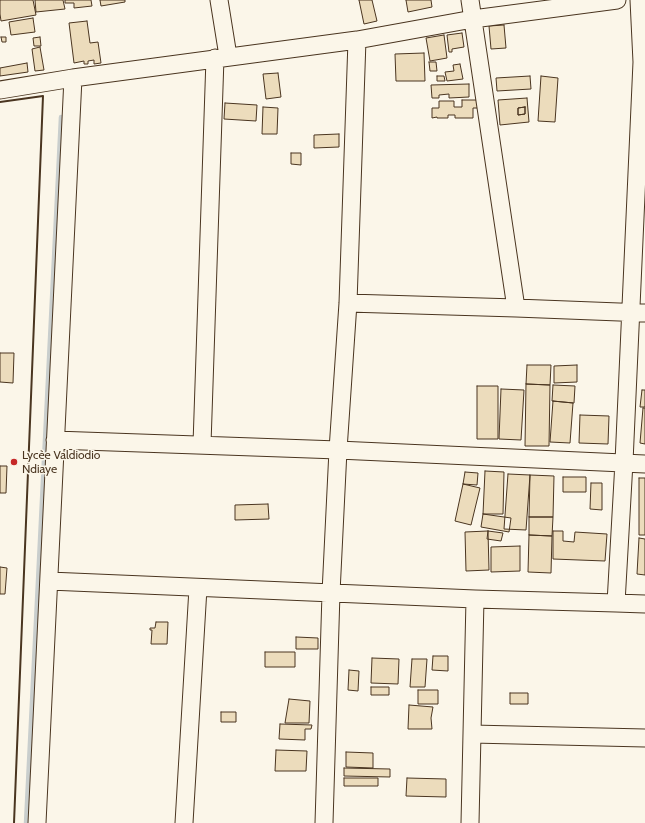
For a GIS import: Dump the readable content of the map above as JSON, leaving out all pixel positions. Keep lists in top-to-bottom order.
{
  "places": ["Lycèe Valdiodio Ndiaye"]
}
